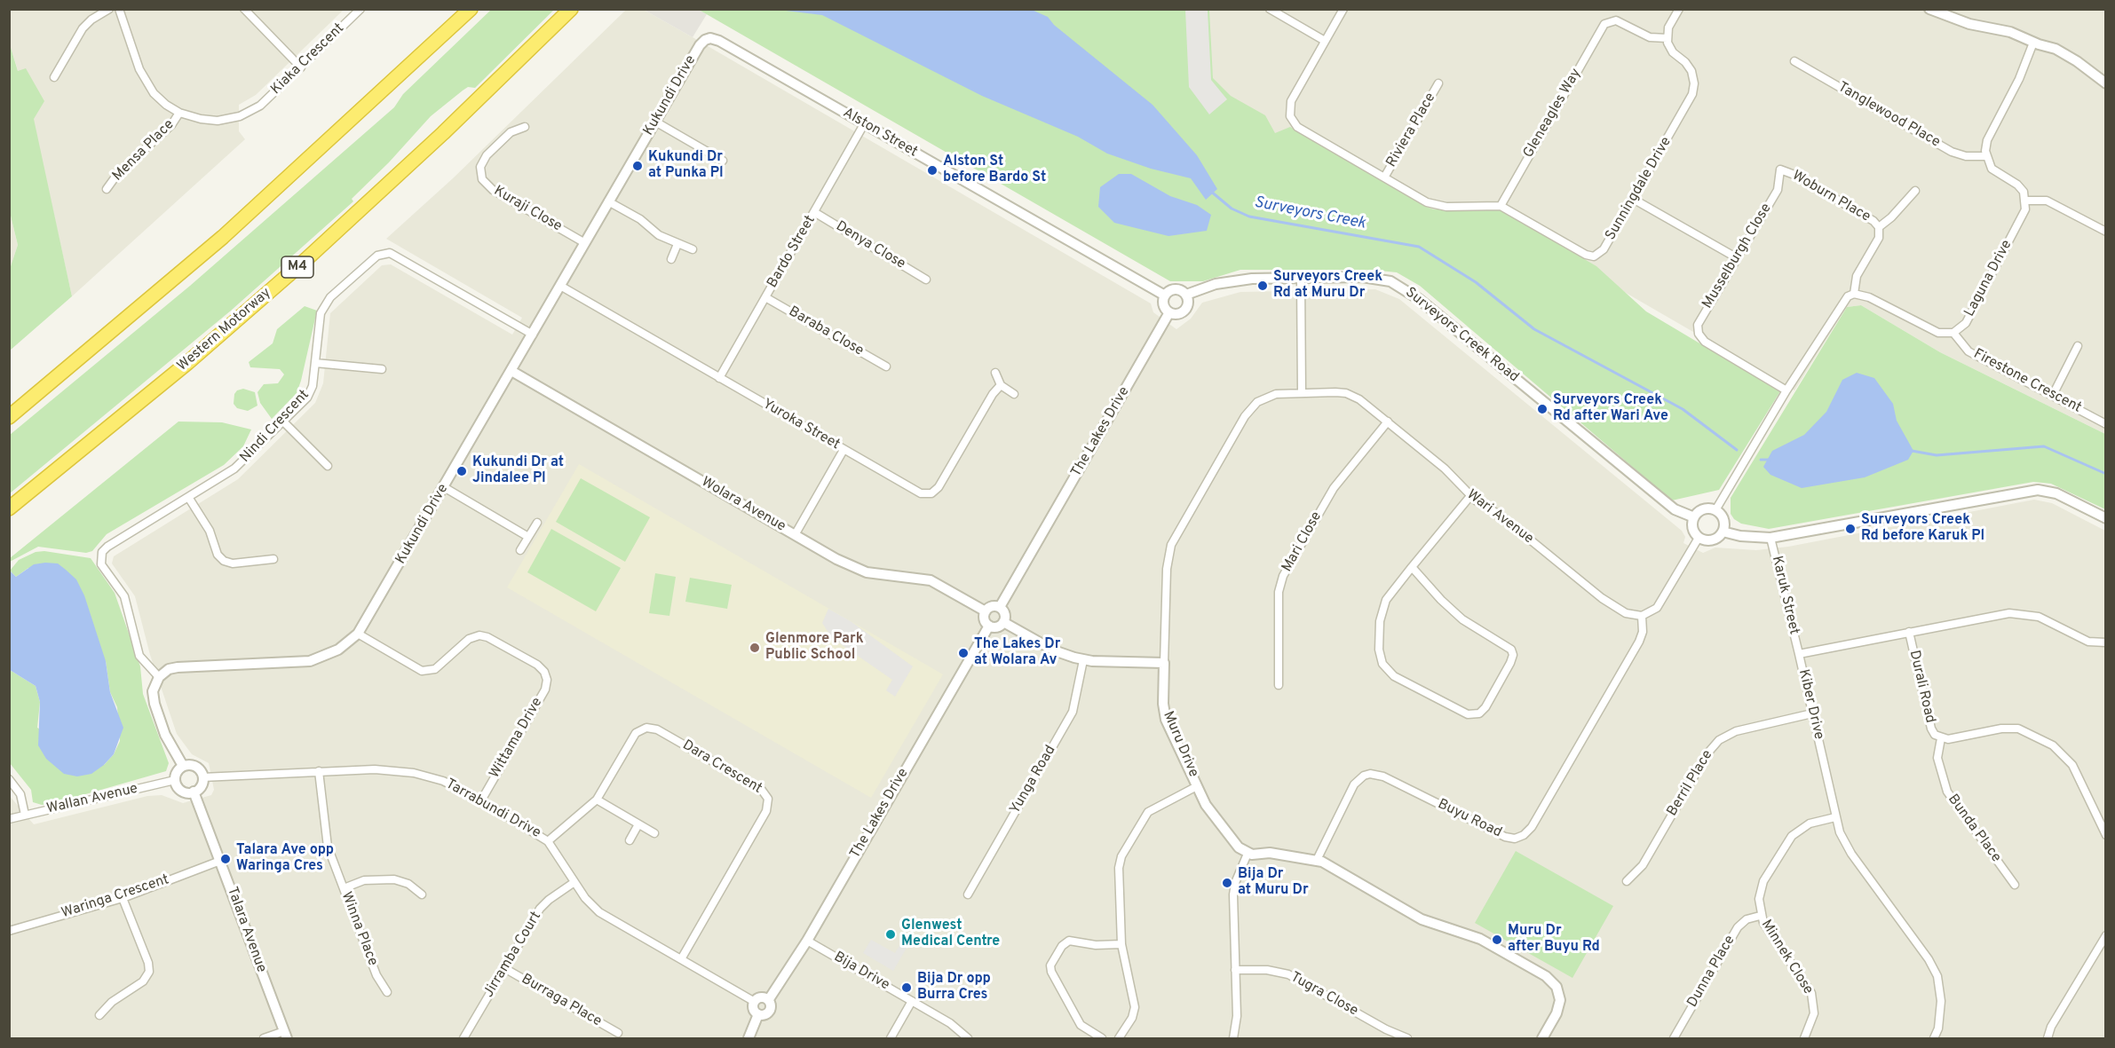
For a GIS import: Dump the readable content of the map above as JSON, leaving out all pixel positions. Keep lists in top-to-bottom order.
{
  "streets": {
    "highway": ["M4", "Western Motorway"],
    "street": [
      "Kiaka Crescent",
      "Kukundi Drive",
      "Gleneagles Way",
      "Tanglewood Place",
      "Riviera Place",
      "Alston Street",
      "Mensa Place",
      "Sunningdale Drive",
      "Woburn Place",
      "Kuraji Close",
      "Denya Close",
      "Bardo Street",
      "Musselburgh Close",
      "Laguna Drive",
      "Baraba Close",
      "Surveyors Creek Road",
      "Firestone Crescent",
      "Yuroka Street",
      "Nindi Crescent",
      "The Lakes Drive",
      "Wolara Avenue",
      "Wari Avenue",
      "Mari Close",
      "Karuk Street",
      "Durali Road",
      "Kiber Drive",
      "Wittama Drive",
      "Muru Drive",
      "Dara Crescent",
      "Yunga Road",
      "Berril Place",
      "Wallan Avenue",
      "Tarrabundi Drive",
      "Buyu Road",
      "Bunda Place",
      "Waringa Crescent",
      "Winna Place",
      "Talara Avenue",
      "Jirramba Court",
      "Minnek Close",
      "Bija Drive",
      "Dunna Place",
      "Tugra Close",
      "Burraga Place"
    ]
  },
  "crossings": [
    ["Kiaka Crescent", "Mensa Place"],
    ["Kukundi Drive", "Alston Street"],
    ["Kukundi Drive", "Kuraji Close"],
    ["Kukundi Drive", "Yuroka Street"],
    ["Kukundi Drive", "Nindi Crescent"],
    ["Kukundi Drive", "Wolara Avenue"],
    ["Kukundi Drive", "Wittama Drive"],
    ["Gleneagles Way", "Sunningdale Drive"],
    ["Riviera Place", "Sunningdale Drive"],
    ["Alston Street", "Bardo Street"],
    ["Alston Street", "Surveyors Creek Road"],
    ["Alston Street", "The Lakes Drive"],
    ["Woburn Place", "Musselburgh Close"],
    ["Denya Close", "Bardo Street"],
    ["Bardo Street", "Baraba Close"],
    ["Bardo Street", "Yuroka Street"],
    ["Laguna Drive", "Firestone Crescent"],
    ["Surveyors Creek Road", "The Lakes Drive"],
    ["The Lakes Drive", "Wolara Avenue"],
    ["The Lakes Drive", "Tarrabundi Drive"],
    ["The Lakes Drive", "Bija Drive"],
    ["Wari Avenue", "Mari Close"],
    ["Wari Avenue", "Muru Drive"],
    ["Wari Avenue", "Buyu Road"],
    ["Karuk Street", "Kiber Drive"],
    ["Durali Road", "Kiber Drive"],
    ["Durali Road", "Bunda Place"],
    ["Kiber Drive", "Berril Place"],
    ["Kiber Drive", "Minnek Close"],
    ["Wittama Drive", "Tarrabundi Drive"],
    ["Dara Crescent", "Tarrabundi Drive"],
    ["Wallan Avenue", "Tarrabundi Drive"],
    ["Wallan Avenue", "Talara Avenue"],
    ["Tarrabundi Drive", "Winna Place"],
    ["Tarrabundi Drive", "Talara Avenue"],
    ["Tarrabundi Drive", "Jirramba Court"],
    ["Waringa Crescent", "Talara Avenue"],
    ["Jirramba Court", "Burraga Place"],
    ["Minnek Close", "Dunna Place"]
  ],
  "water": ["Surveyors Creek"],
  "places": [
    "Kukundi Dr at Punka Pl",
    "Alston St before Bardo St",
    "Surveyors Creek Rd at Muru Dr",
    "Surveyors Creek Rd after Wari Ave",
    "Kukundi Dr at Jindalee Pl",
    "Surveyors Creek Rd before Karuk Pl",
    "Glenmore Park Public School",
    "The Lakes Dr at Wolara Av",
    "Talara Ave opp Waringa Cres",
    "Bija Dr at Muru Dr",
    "Glenwest Medical Centre",
    "Muru Dr after Buyu Rd",
    "Bija Dr opp Burra Cres"
  ]
}
